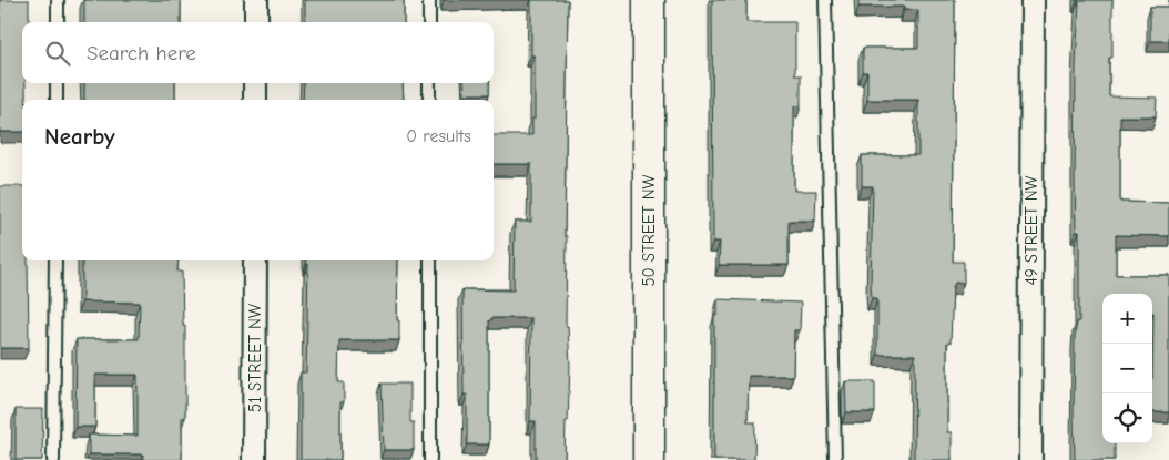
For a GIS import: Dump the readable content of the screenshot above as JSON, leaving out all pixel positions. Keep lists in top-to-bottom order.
{
  "streets": {
    "main road": ["50 STREET NW"],
    "street": ["49 STREET NW", "51 STREET NW"]
  },
  "page": {
    "search": "Search here",
    "heading": ["Nearby", "0 results"],
    "map_buttons": ["+", "−"]
  }
}
